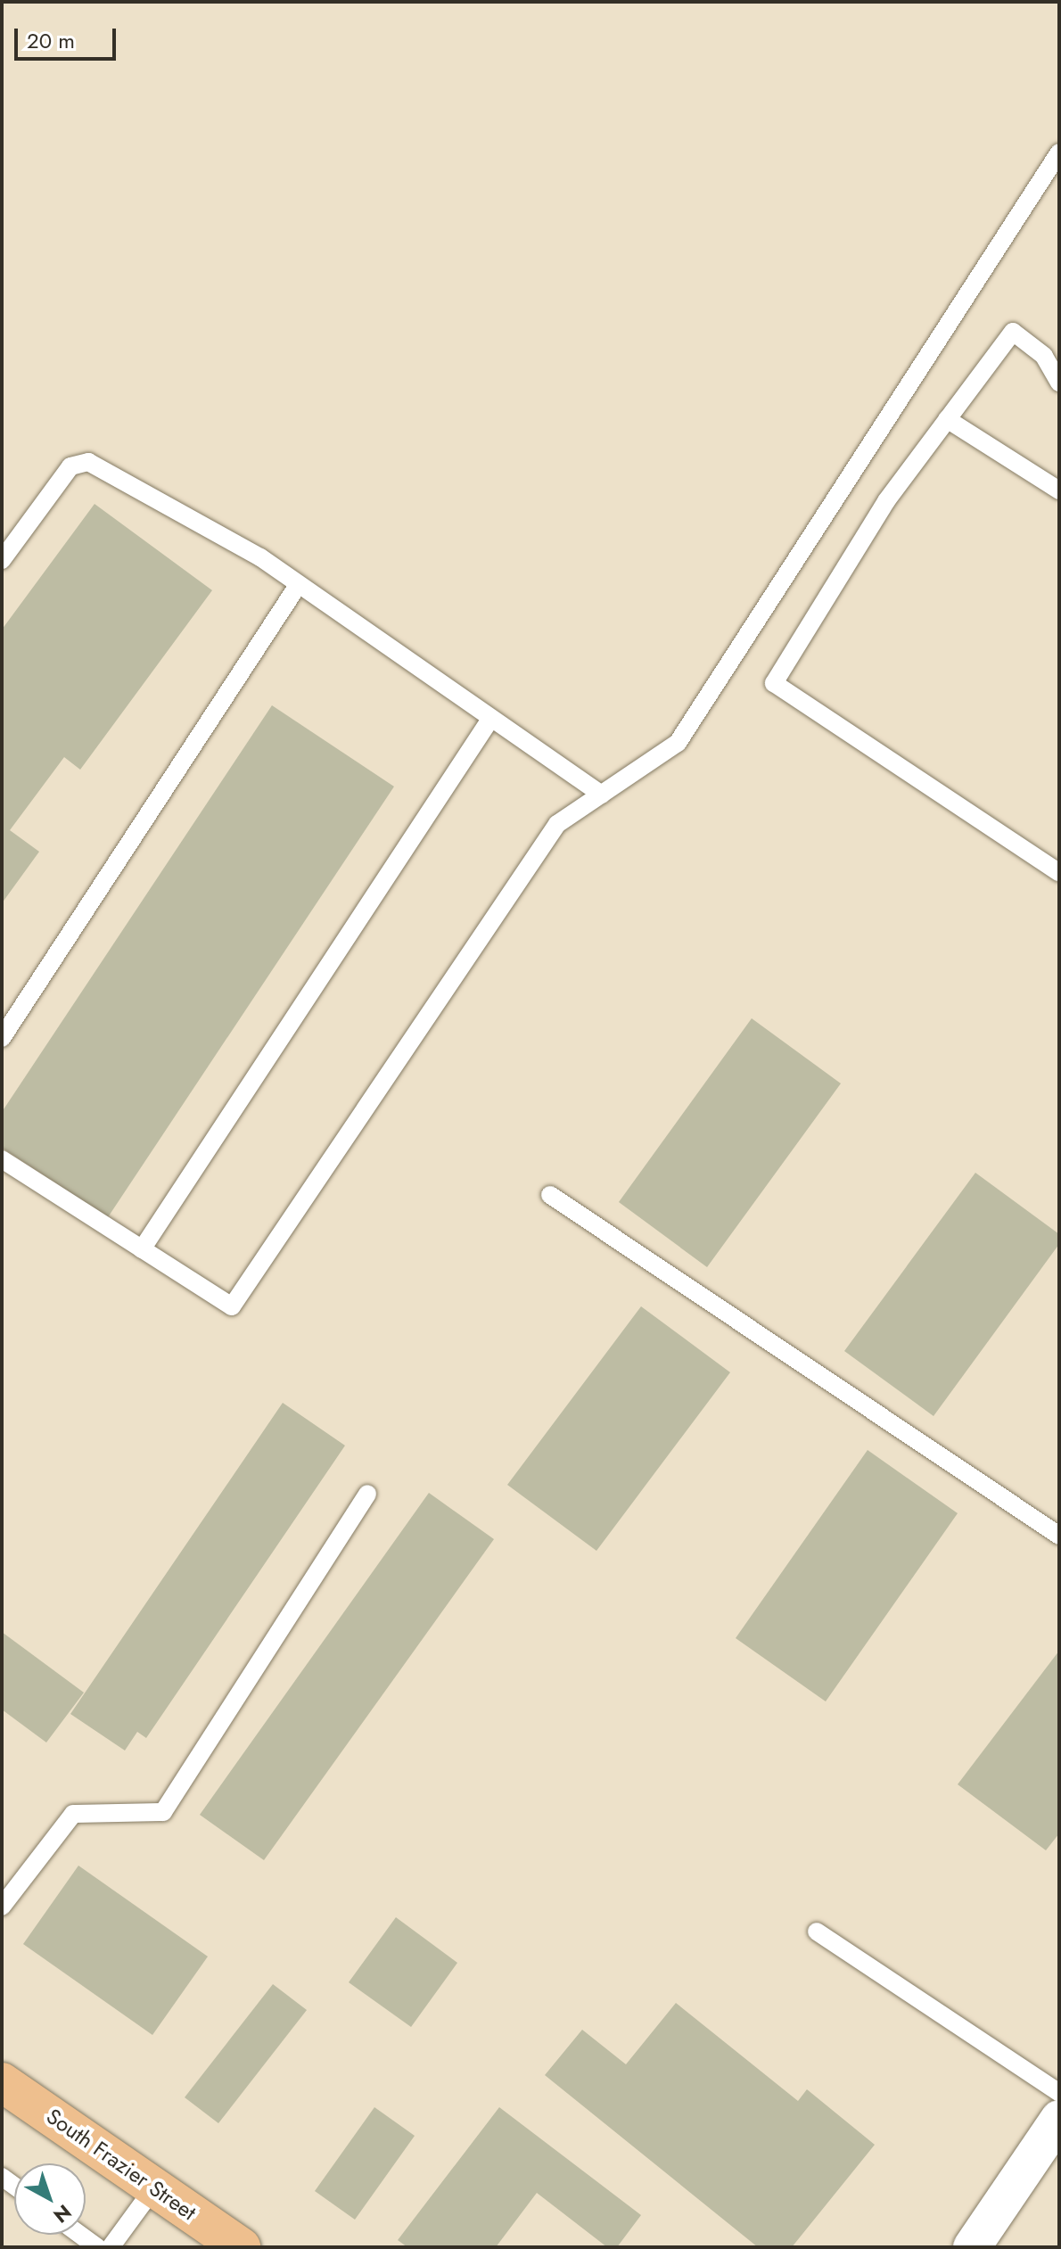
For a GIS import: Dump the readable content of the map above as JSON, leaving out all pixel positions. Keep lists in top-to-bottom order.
{
  "streets": {
    "main road": ["South Frazier Street"]
  },
  "scale_bar": "20 m",
  "north": "bottom right"
}
